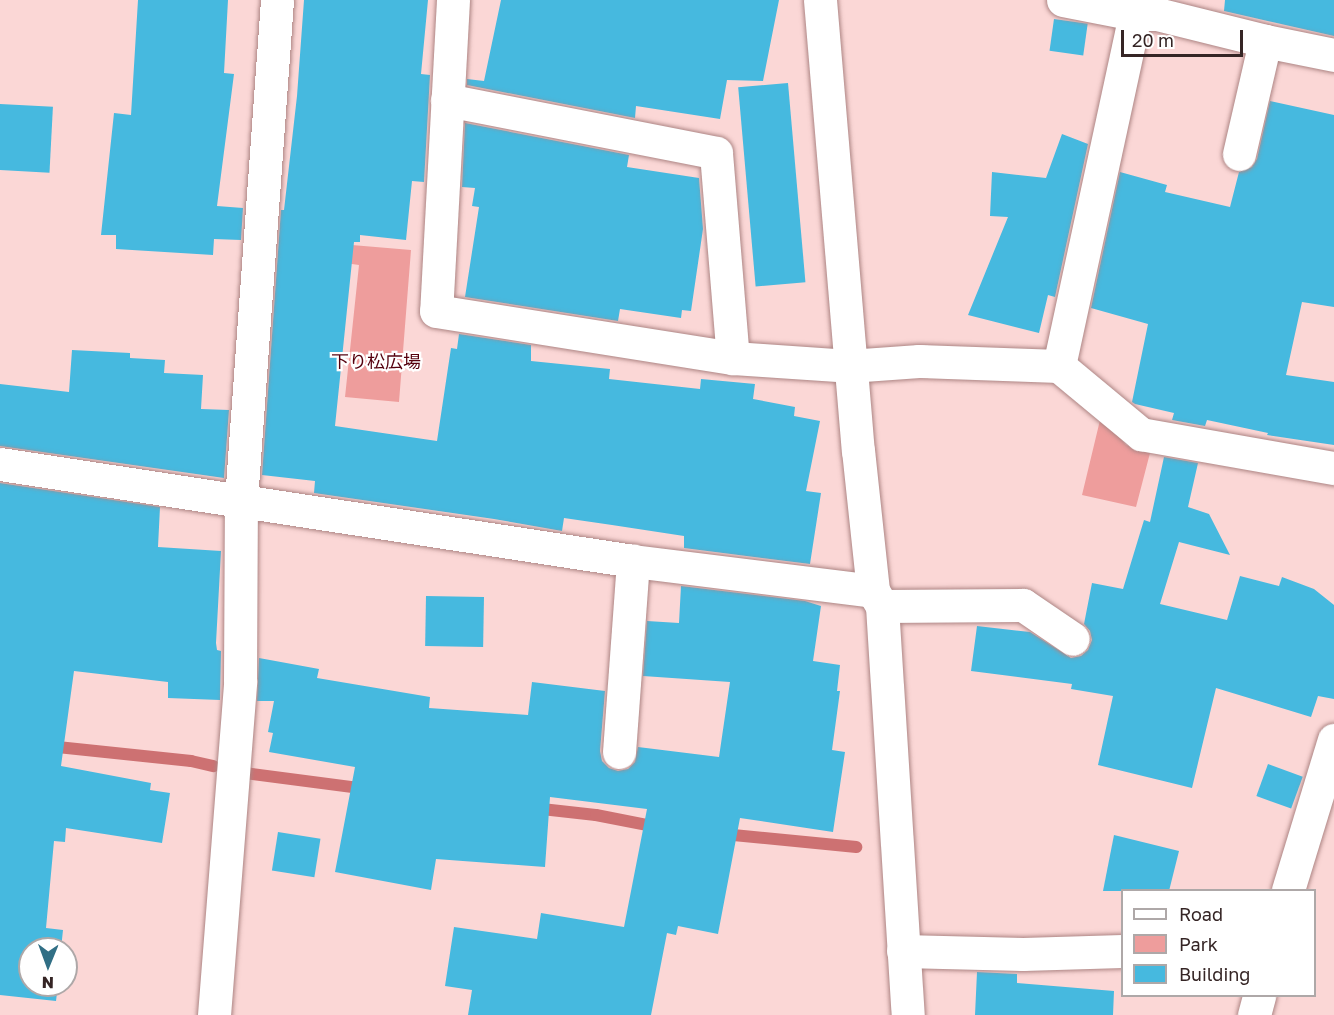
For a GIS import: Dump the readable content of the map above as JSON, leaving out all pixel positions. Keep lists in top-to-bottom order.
{
  "parks": ["下り松広場"],
  "legend": ["Road", "Park", "Building"],
  "scale_bar": "20 m",
  "north": "bottom"
}
